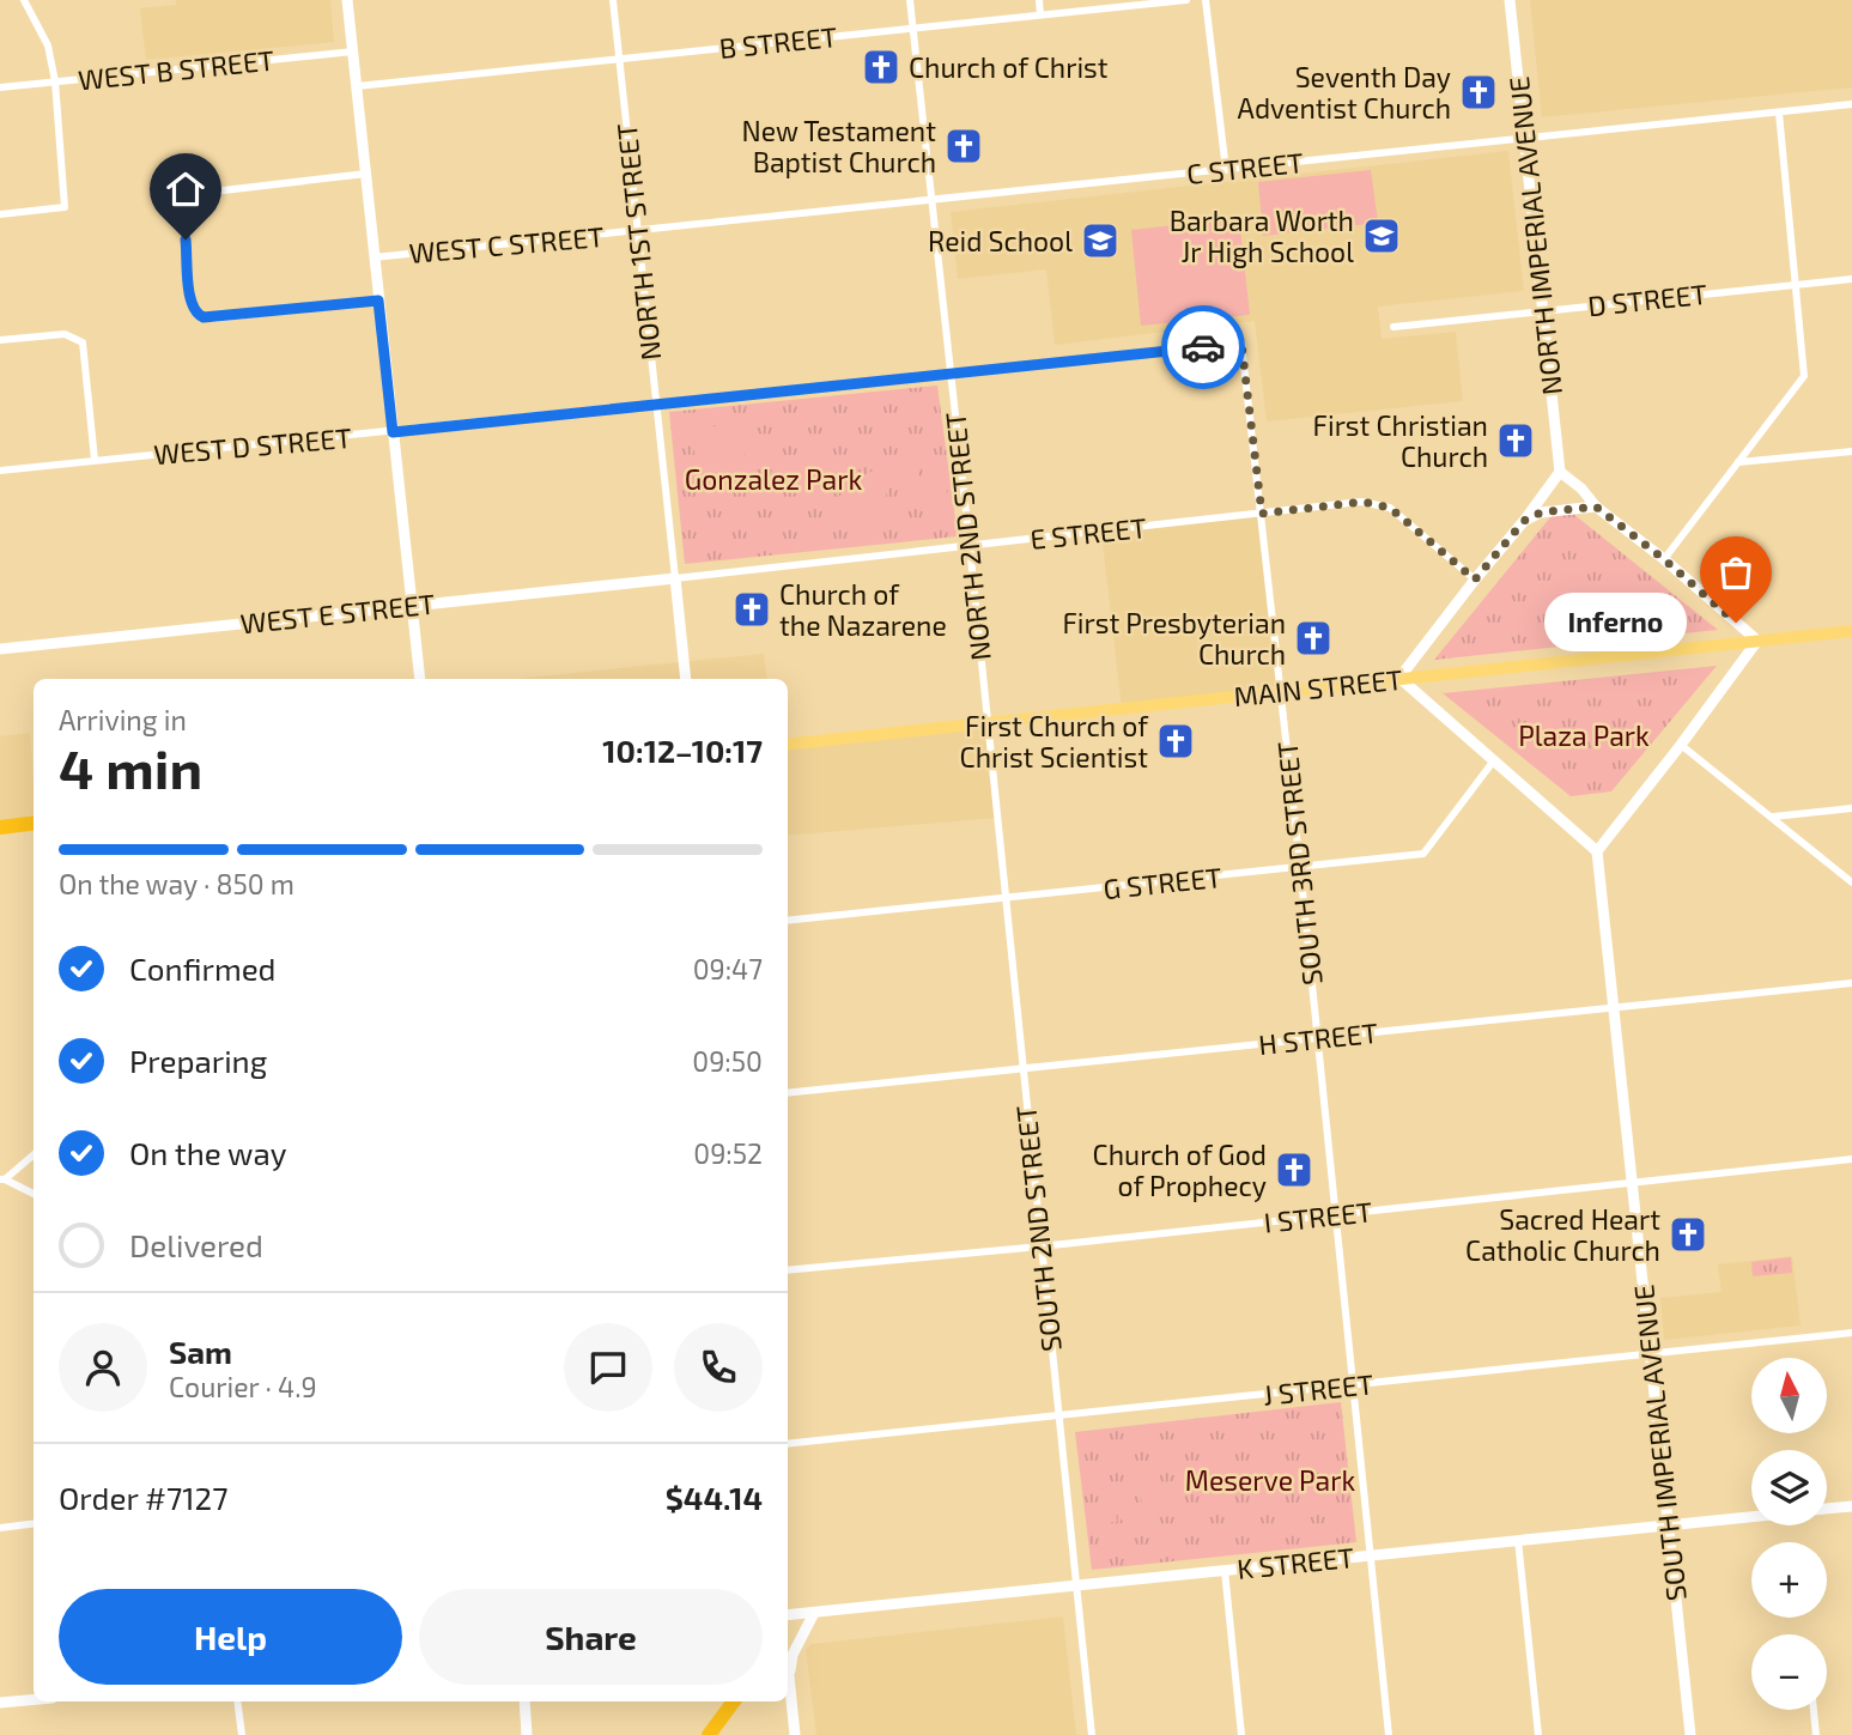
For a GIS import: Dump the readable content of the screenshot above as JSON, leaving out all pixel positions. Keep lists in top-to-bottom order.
{
  "streets": {
    "main road": ["MAIN STREET"],
    "street": [
      "B STREET",
      "WEST B STREET",
      "C STREET",
      "NORTH IMPERIAL AVENUE",
      "NORTH 1ST STREET",
      "WEST C STREET",
      "D STREET",
      "WEST D STREET",
      "E STREET",
      "NORTH 2ND STREET",
      "WEST E STREET",
      "SOUTH 3RD STREET",
      "G STREET",
      "H STREET",
      "I STREET",
      "SOUTH 2ND STREET",
      "J STREET",
      "SOUTH IMPERIAL AVENUE",
      "K STREET"
    ]
  },
  "crossings": [
    ["B STREET", "NORTH 1ST STREET"],
    ["B STREET", "NORTH 2ND STREET"],
    ["C STREET", "NORTH IMPERIAL AVENUE"],
    ["C STREET", "NORTH 1ST STREET"],
    ["C STREET", "WEST C STREET"],
    ["C STREET", "NORTH 2ND STREET"],
    ["NORTH IMPERIAL AVENUE", "D STREET"],
    ["NORTH 1ST STREET", "WEST C STREET"],
    ["NORTH 1ST STREET", "WEST D STREET"],
    ["NORTH 1ST STREET", "E STREET"],
    ["NORTH 1ST STREET", "WEST E STREET"],
    ["E STREET", "NORTH 2ND STREET"],
    ["E STREET", "WEST E STREET"],
    ["E STREET", "SOUTH 3RD STREET"],
    ["NORTH 2ND STREET", "MAIN STREET"],
    ["NORTH 2ND STREET", "SOUTH 3RD STREET"],
    ["NORTH 2ND STREET", "SOUTH 2ND STREET"],
    ["MAIN STREET", "SOUTH 3RD STREET"],
    ["MAIN STREET", "SOUTH 2ND STREET"],
    ["SOUTH 3RD STREET", "G STREET"],
    ["SOUTH 3RD STREET", "H STREET"],
    ["SOUTH 3RD STREET", "I STREET"],
    ["SOUTH 3RD STREET", "J STREET"],
    ["SOUTH 3RD STREET", "K STREET"],
    ["G STREET", "SOUTH 2ND STREET"],
    ["H STREET", "SOUTH 2ND STREET"],
    ["H STREET", "SOUTH IMPERIAL AVENUE"],
    ["I STREET", "SOUTH 2ND STREET"],
    ["I STREET", "SOUTH IMPERIAL AVENUE"],
    ["SOUTH 2ND STREET", "J STREET"],
    ["SOUTH 2ND STREET", "K STREET"],
    ["J STREET", "SOUTH IMPERIAL AVENUE"],
    ["SOUTH IMPERIAL AVENUE", "K STREET"]
  ],
  "parks": ["Gonzalez Park", "Plaza Park", "Meserve Park"],
  "places": {
    "church": [
      "Church of Christ",
      "Seventh Day Adventist Church",
      "New Testament Baptist Church",
      "First Christian Church",
      "Church of the Nazarene",
      "First Presbyterian Church",
      "First Church of Christ Scientist",
      "Church of God of Prophecy",
      "Sacred Heart Catholic Church"
    ],
    "school or university": ["Barbara Worth Jr High School", "Reid School"],
    "other": ["Inferno"]
  },
  "north": "top",
  "page": {
    "bubble": "Inferno",
    "heading": ["4 min", "Arriving in", "10:12–10:17"],
    "panel": [
      "Sam",
      "Courier · 4.9",
      "Order #7127",
      "$44.14"
    ],
    "bar": "On the way · 850 m",
    "list": [
      ["Confirmed", "09:47"],
      ["Preparing", "09:50"],
      ["On the way", "09:52"],
      "Delivered"
    ],
    "map_buttons": ["+", "−"],
    "buttons": ["Help", "Share"]
  }
}
